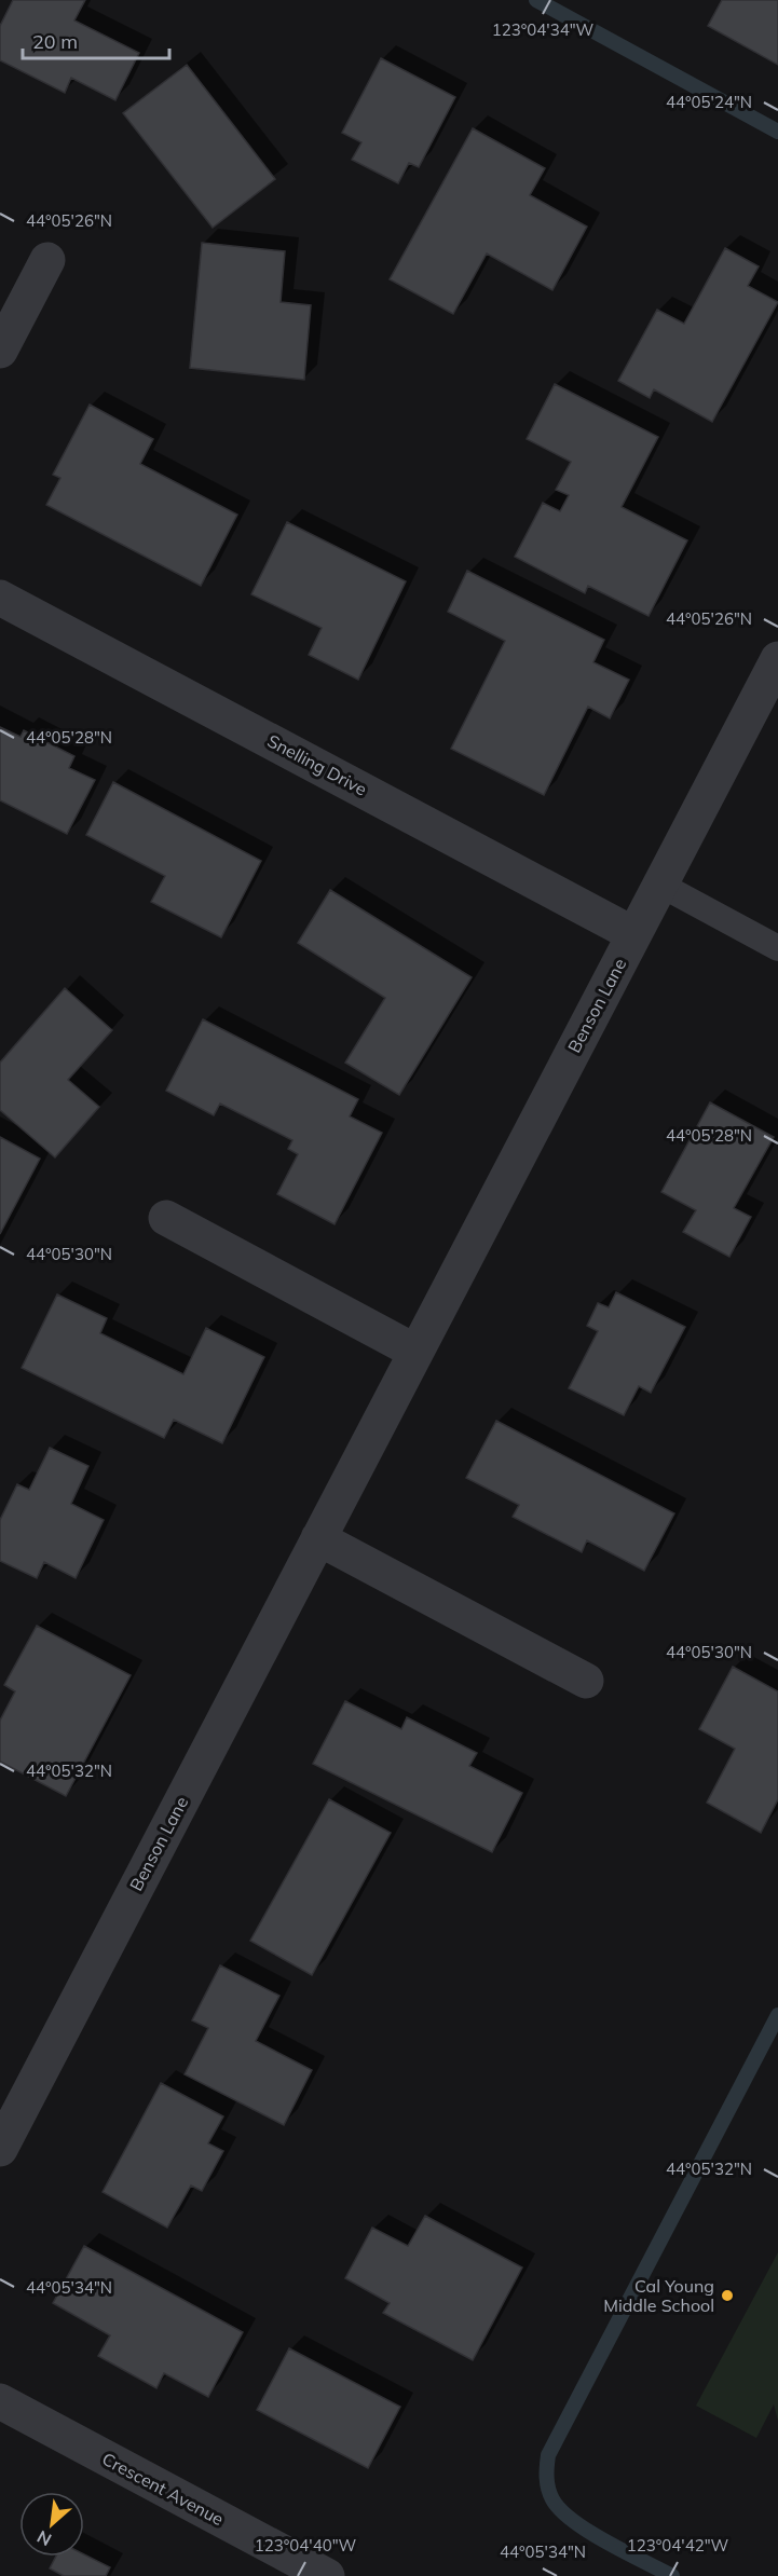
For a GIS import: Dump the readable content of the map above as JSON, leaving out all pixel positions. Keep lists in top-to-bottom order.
{
  "streets": {
    "street": ["Snelling Drive", "Benson Lane", "Crescent Avenue"]
  },
  "crossings": [
    ["Snelling Drive", "Benson Lane"]
  ],
  "places": ["Cal Young Middle School"],
  "scale_bar": "20 m",
  "north": "bottom left",
  "coordinates": [
    "123°04'34\"W",
    "44°05'24\"N",
    "44°05'26\"N",
    "44°05'28\"N",
    "44°05'30\"N",
    "44°05'32\"N",
    "44°05'34\"N",
    "123°04'40\"W",
    "123°04'42\"W"
  ]
}
